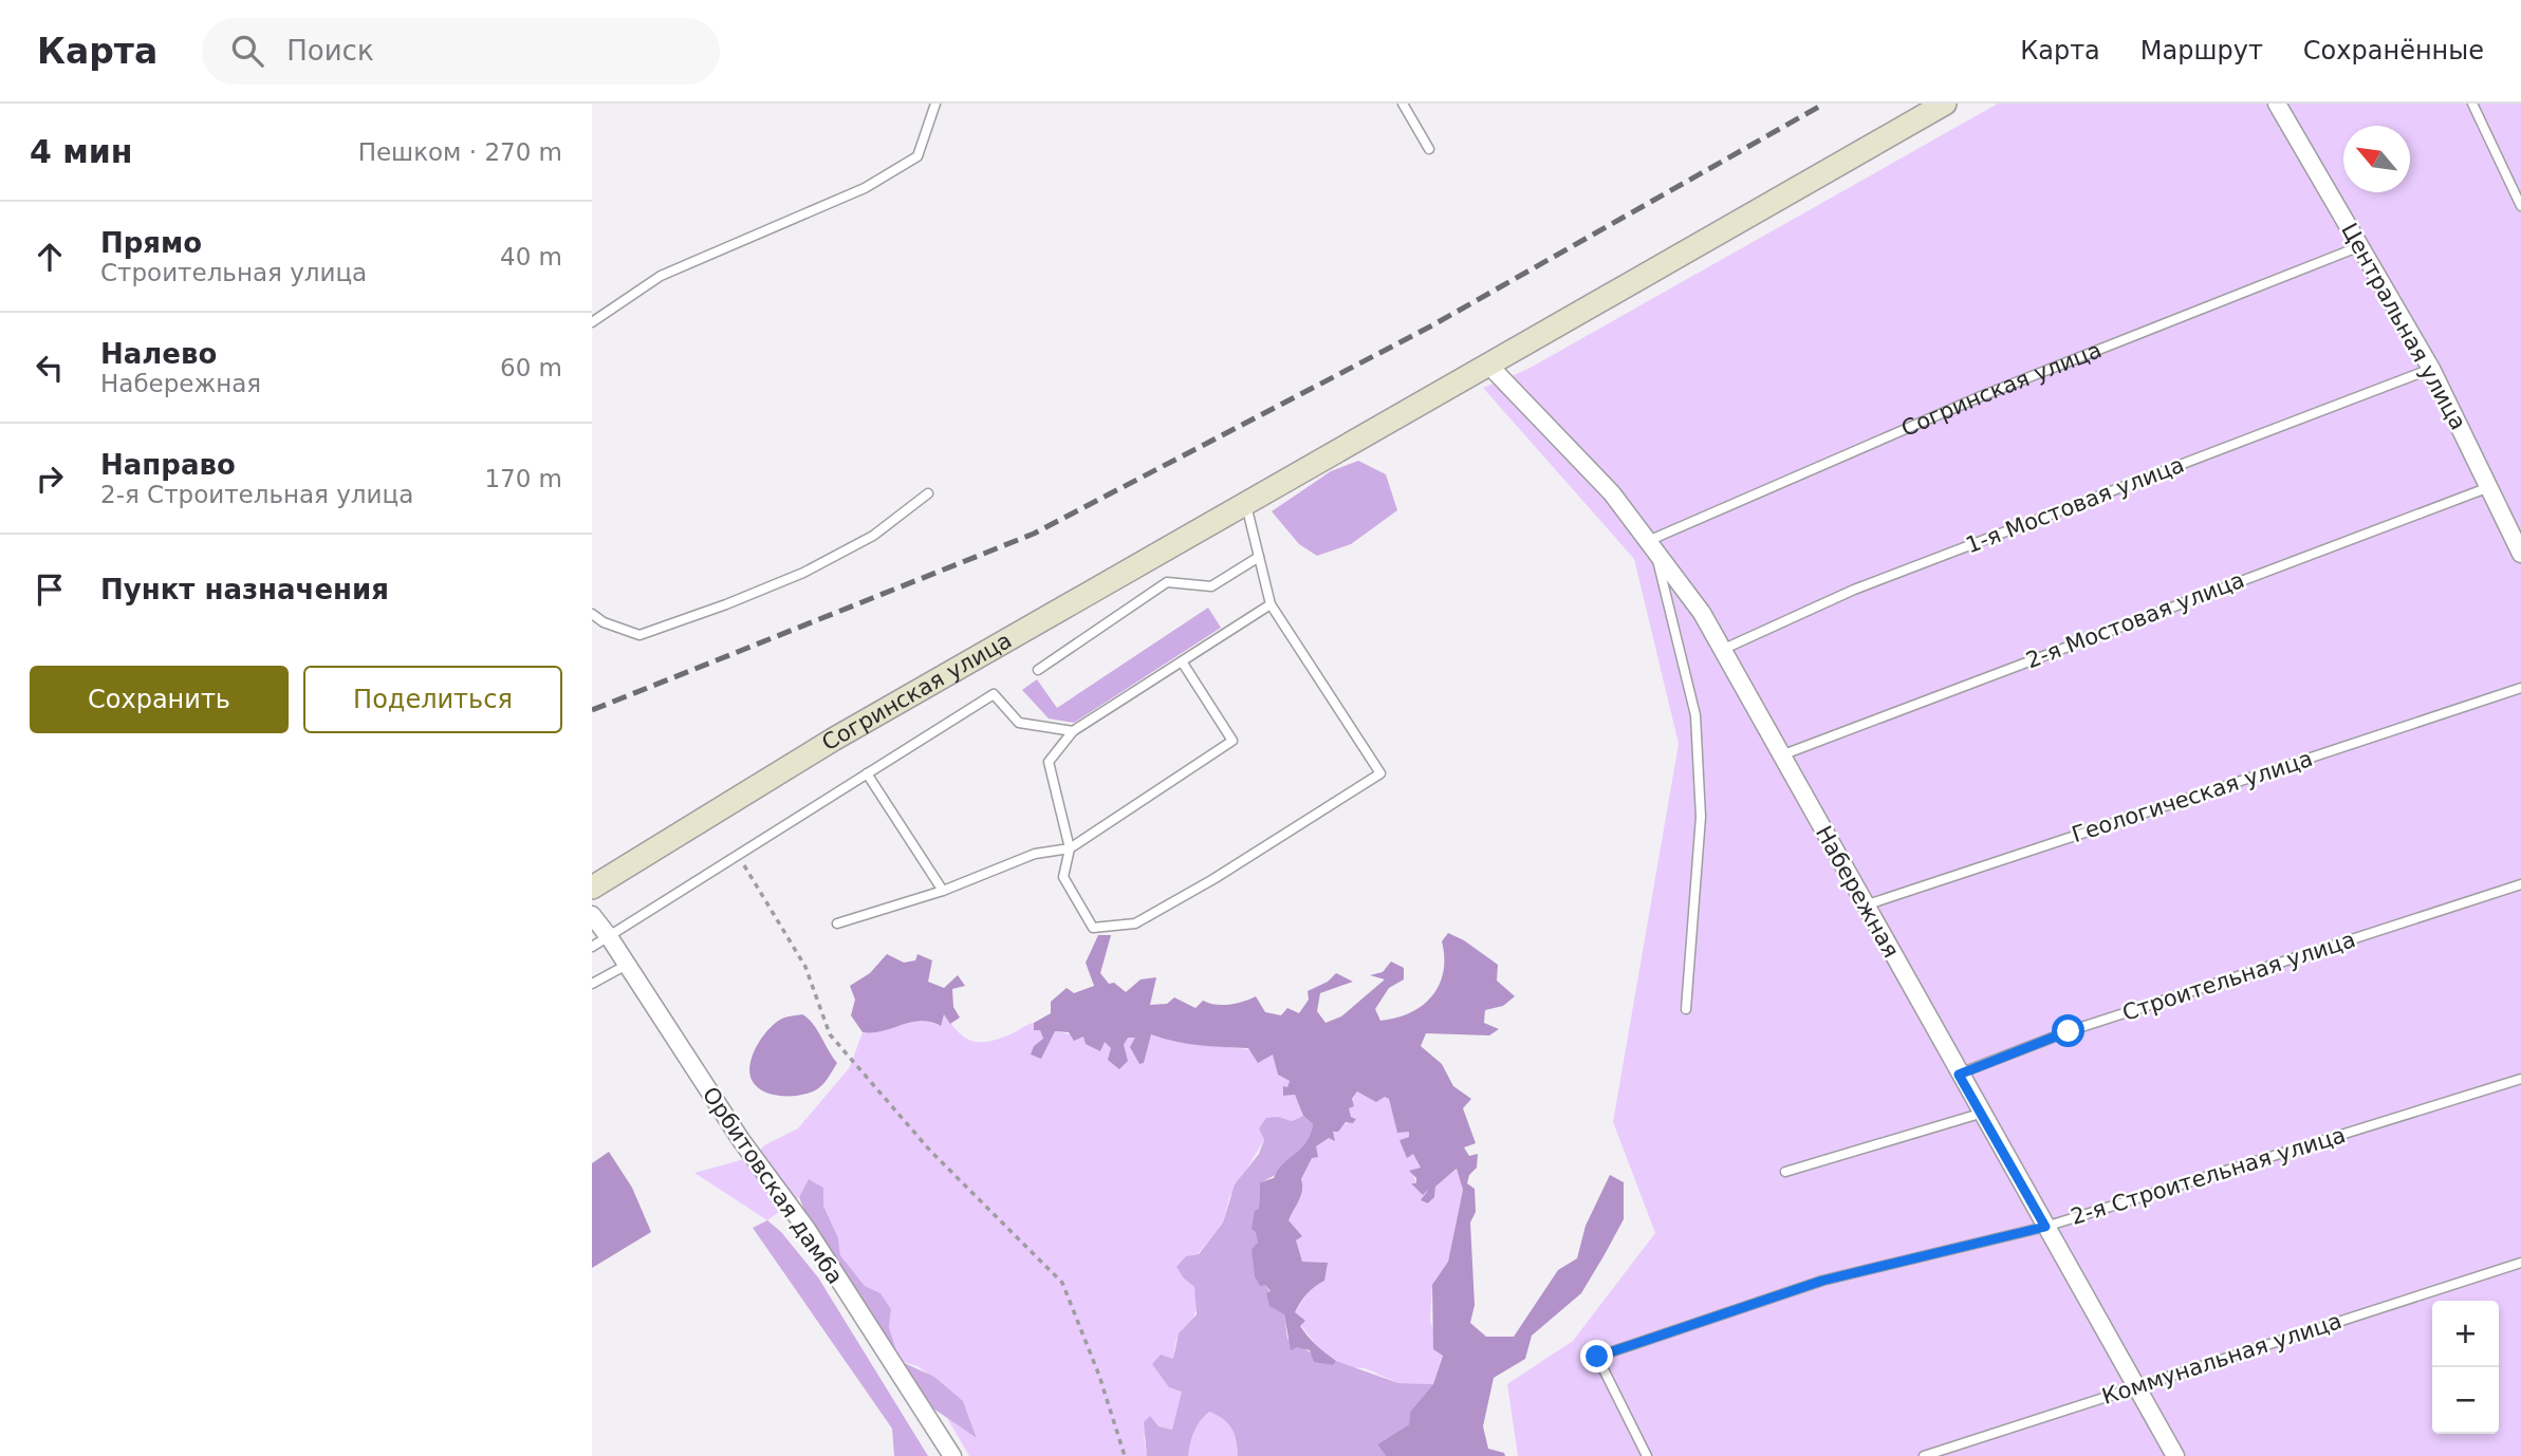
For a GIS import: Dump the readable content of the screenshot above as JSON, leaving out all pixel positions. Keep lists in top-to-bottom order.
{
  "streets": {
    "street": [
      "Центральная улица",
      "Согринская улица",
      "Набережная",
      "Орбитовская дамба"
    ],
    "lane": [
      "1-я Мостовая улица",
      "2-я Мостовая улица",
      "Геологическая улица",
      "Строительная улица",
      "2-я Строительная улица",
      "Коммунальная улица"
    ]
  },
  "crossings": [
    ["Центральная улица", "Согринская улица"],
    ["Центральная улица", "1-я Мостовая улица"],
    ["Центральная улица", "2-я Мостовая улица"],
    ["Согринская улица", "Набережная"],
    ["1-я Мостовая улица", "Набережная"],
    ["2-я Мостовая улица", "Набережная"],
    ["Геологическая улица", "Набережная"],
    ["Набережная", "Строительная улица"],
    ["Набережная", "2-я Строительная улица"],
    ["Набережная", "Коммунальная улица"]
  ],
  "north": "top left",
  "page": {
    "header": "Карта",
    "search": "Поиск",
    "nav": ["Карта", "Маршрут", "Сохранённые"],
    "heading": ["4 мин", "Пешком · 270 m"],
    "list": [
      ["Прямо", "Строительная улица", "40 m"],
      ["Налево", "Набережная", "60 m"],
      ["Направо", "2-я Строительная улица", "170 m"],
      "Пункт назначения"
    ],
    "buttons": ["Сохранить", "Поделиться"],
    "map_buttons": ["+", "−"]
  }
}
